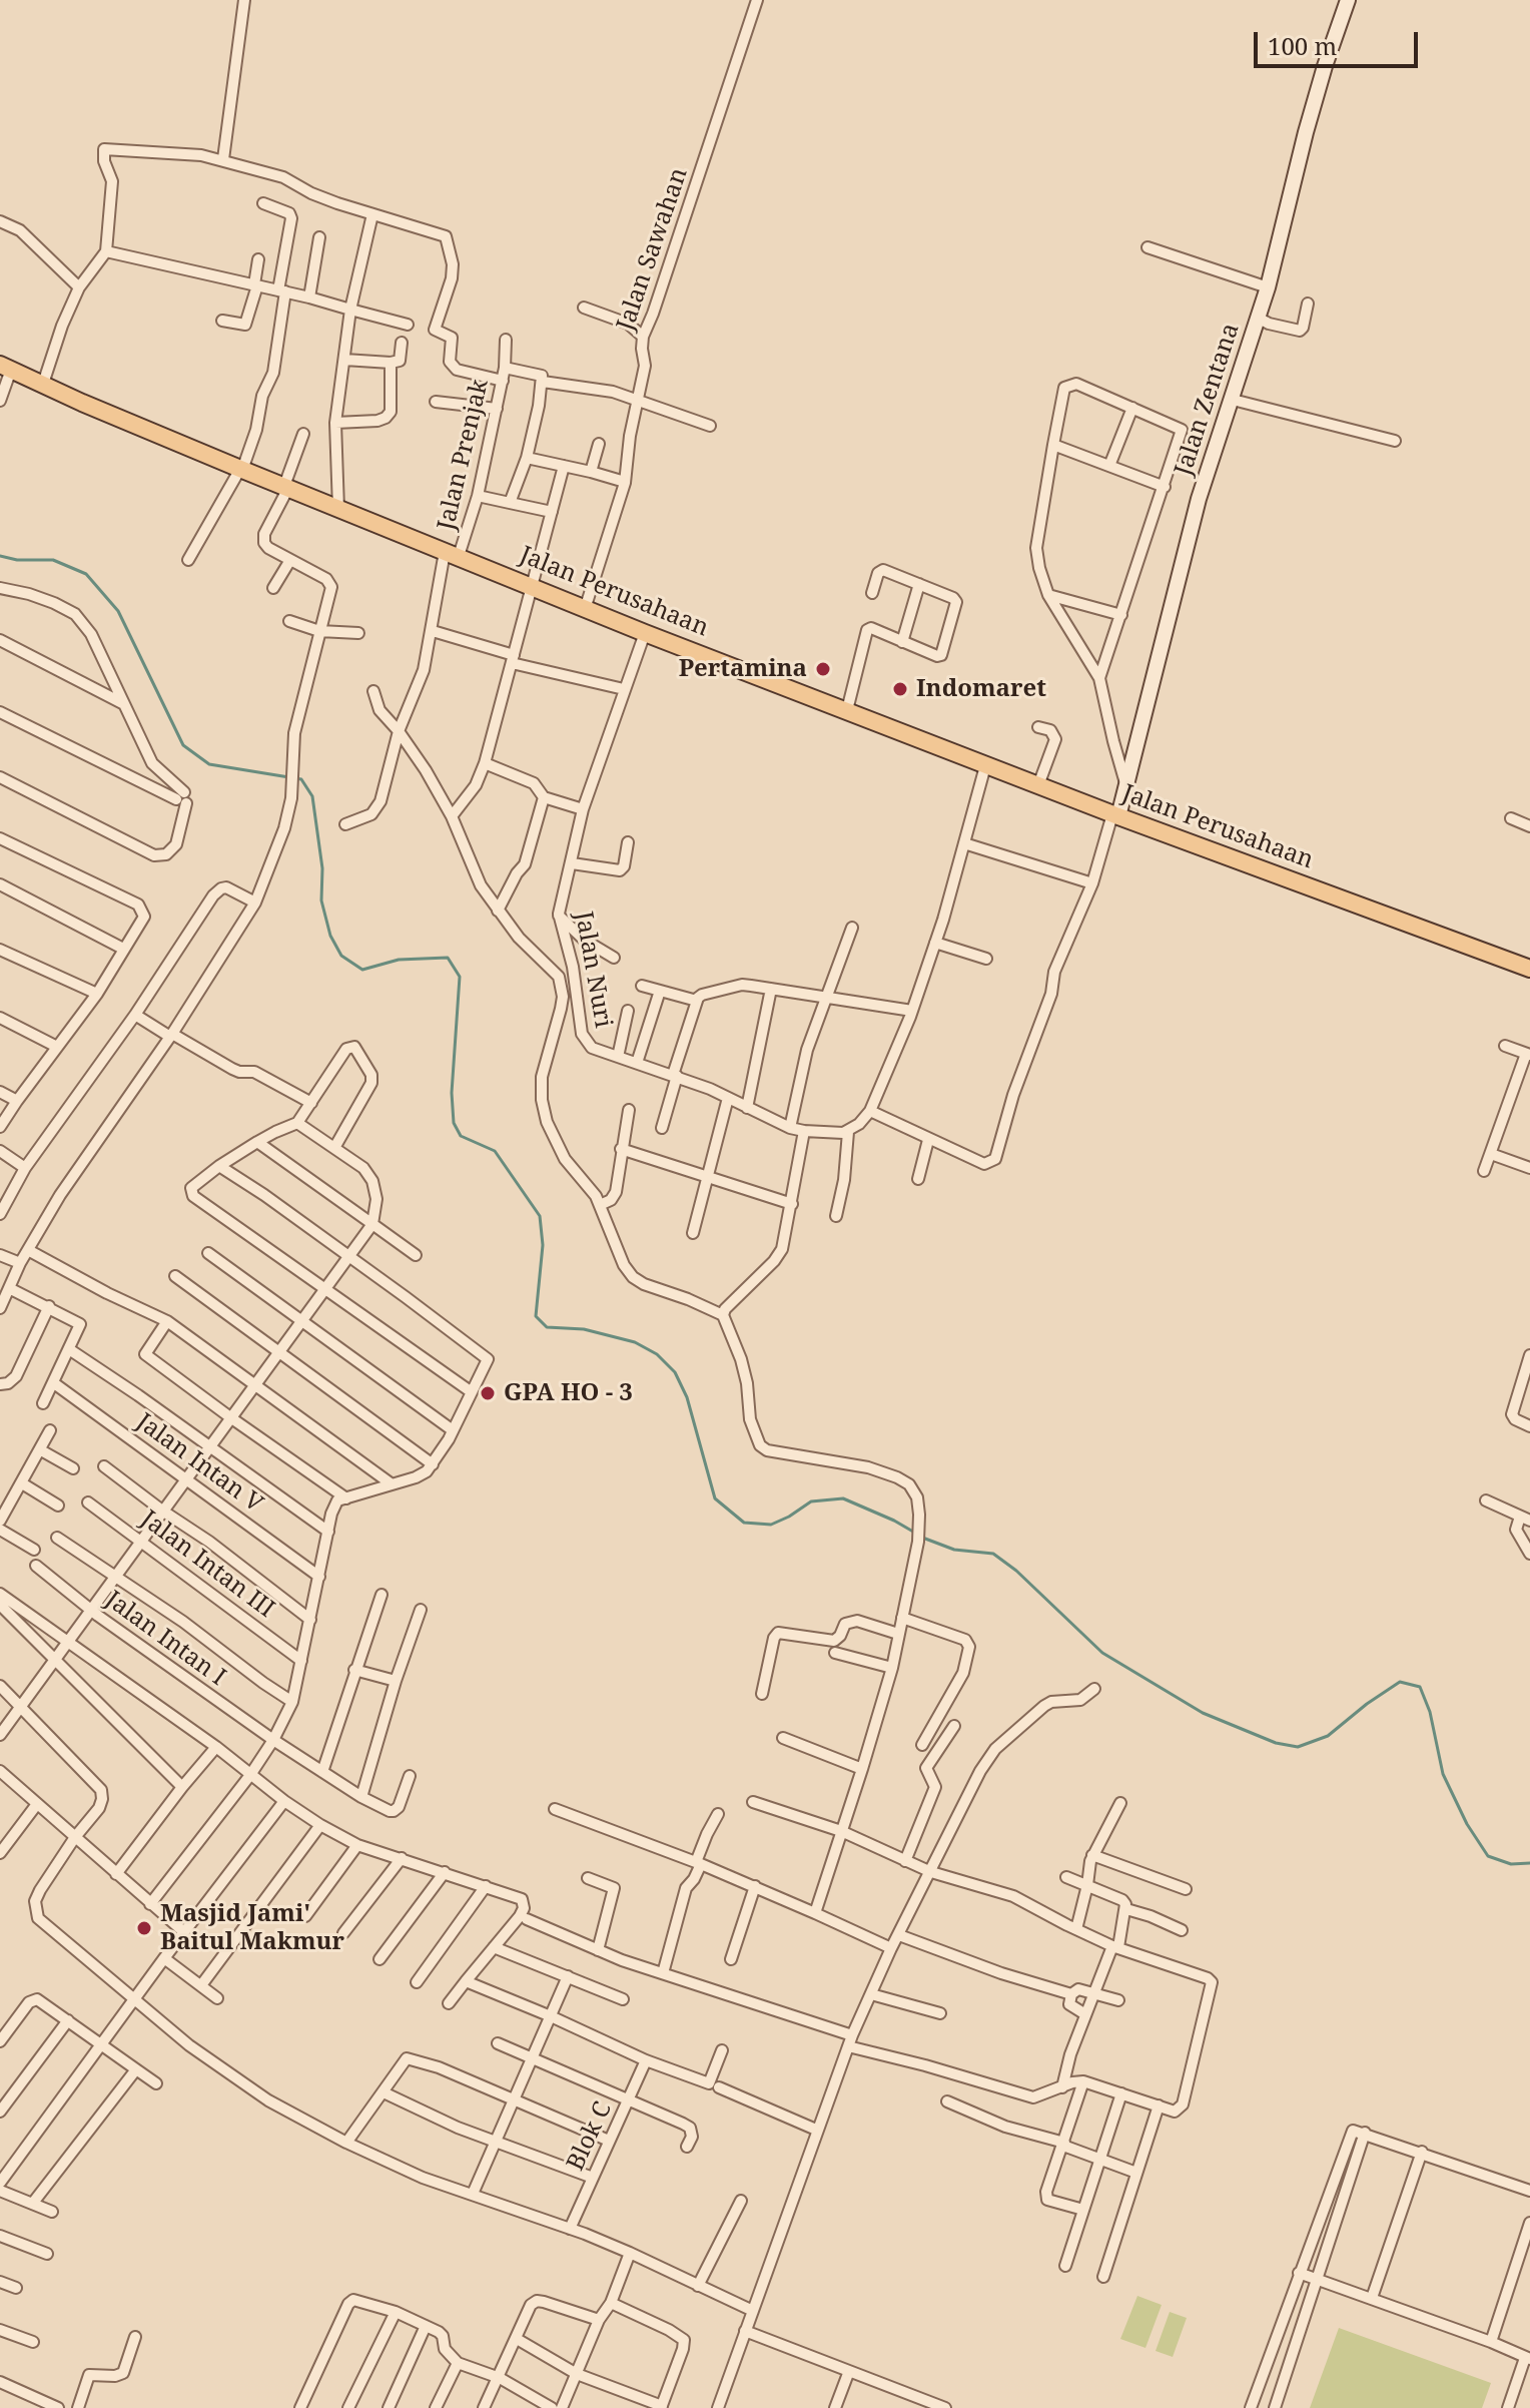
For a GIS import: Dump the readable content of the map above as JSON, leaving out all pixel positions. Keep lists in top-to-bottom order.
{
  "streets": {
    "main road": ["Jalan Perusahaan"],
    "street": [
      "Jalan Sawahan",
      "Jalan Zentana",
      "Jalan Prenjak",
      "Jalan Nuri",
      "Jalan Intan V",
      "Jalan Intan III",
      "Jalan Intan I",
      "Blok C"
    ]
  },
  "crossings": [
    ["Jalan Sawahan", "Jalan Perusahaan"],
    ["Jalan Zentana", "Jalan Perusahaan"],
    ["Jalan Prenjak", "Jalan Perusahaan"],
    ["Jalan Perusahaan", "Jalan Nuri"]
  ],
  "places": [
    "Pertamina",
    "Indomaret",
    "GPA HO - 3",
    "Masjid Jami' Baitul Makmur"
  ],
  "scale_bar": "100 m"
}
